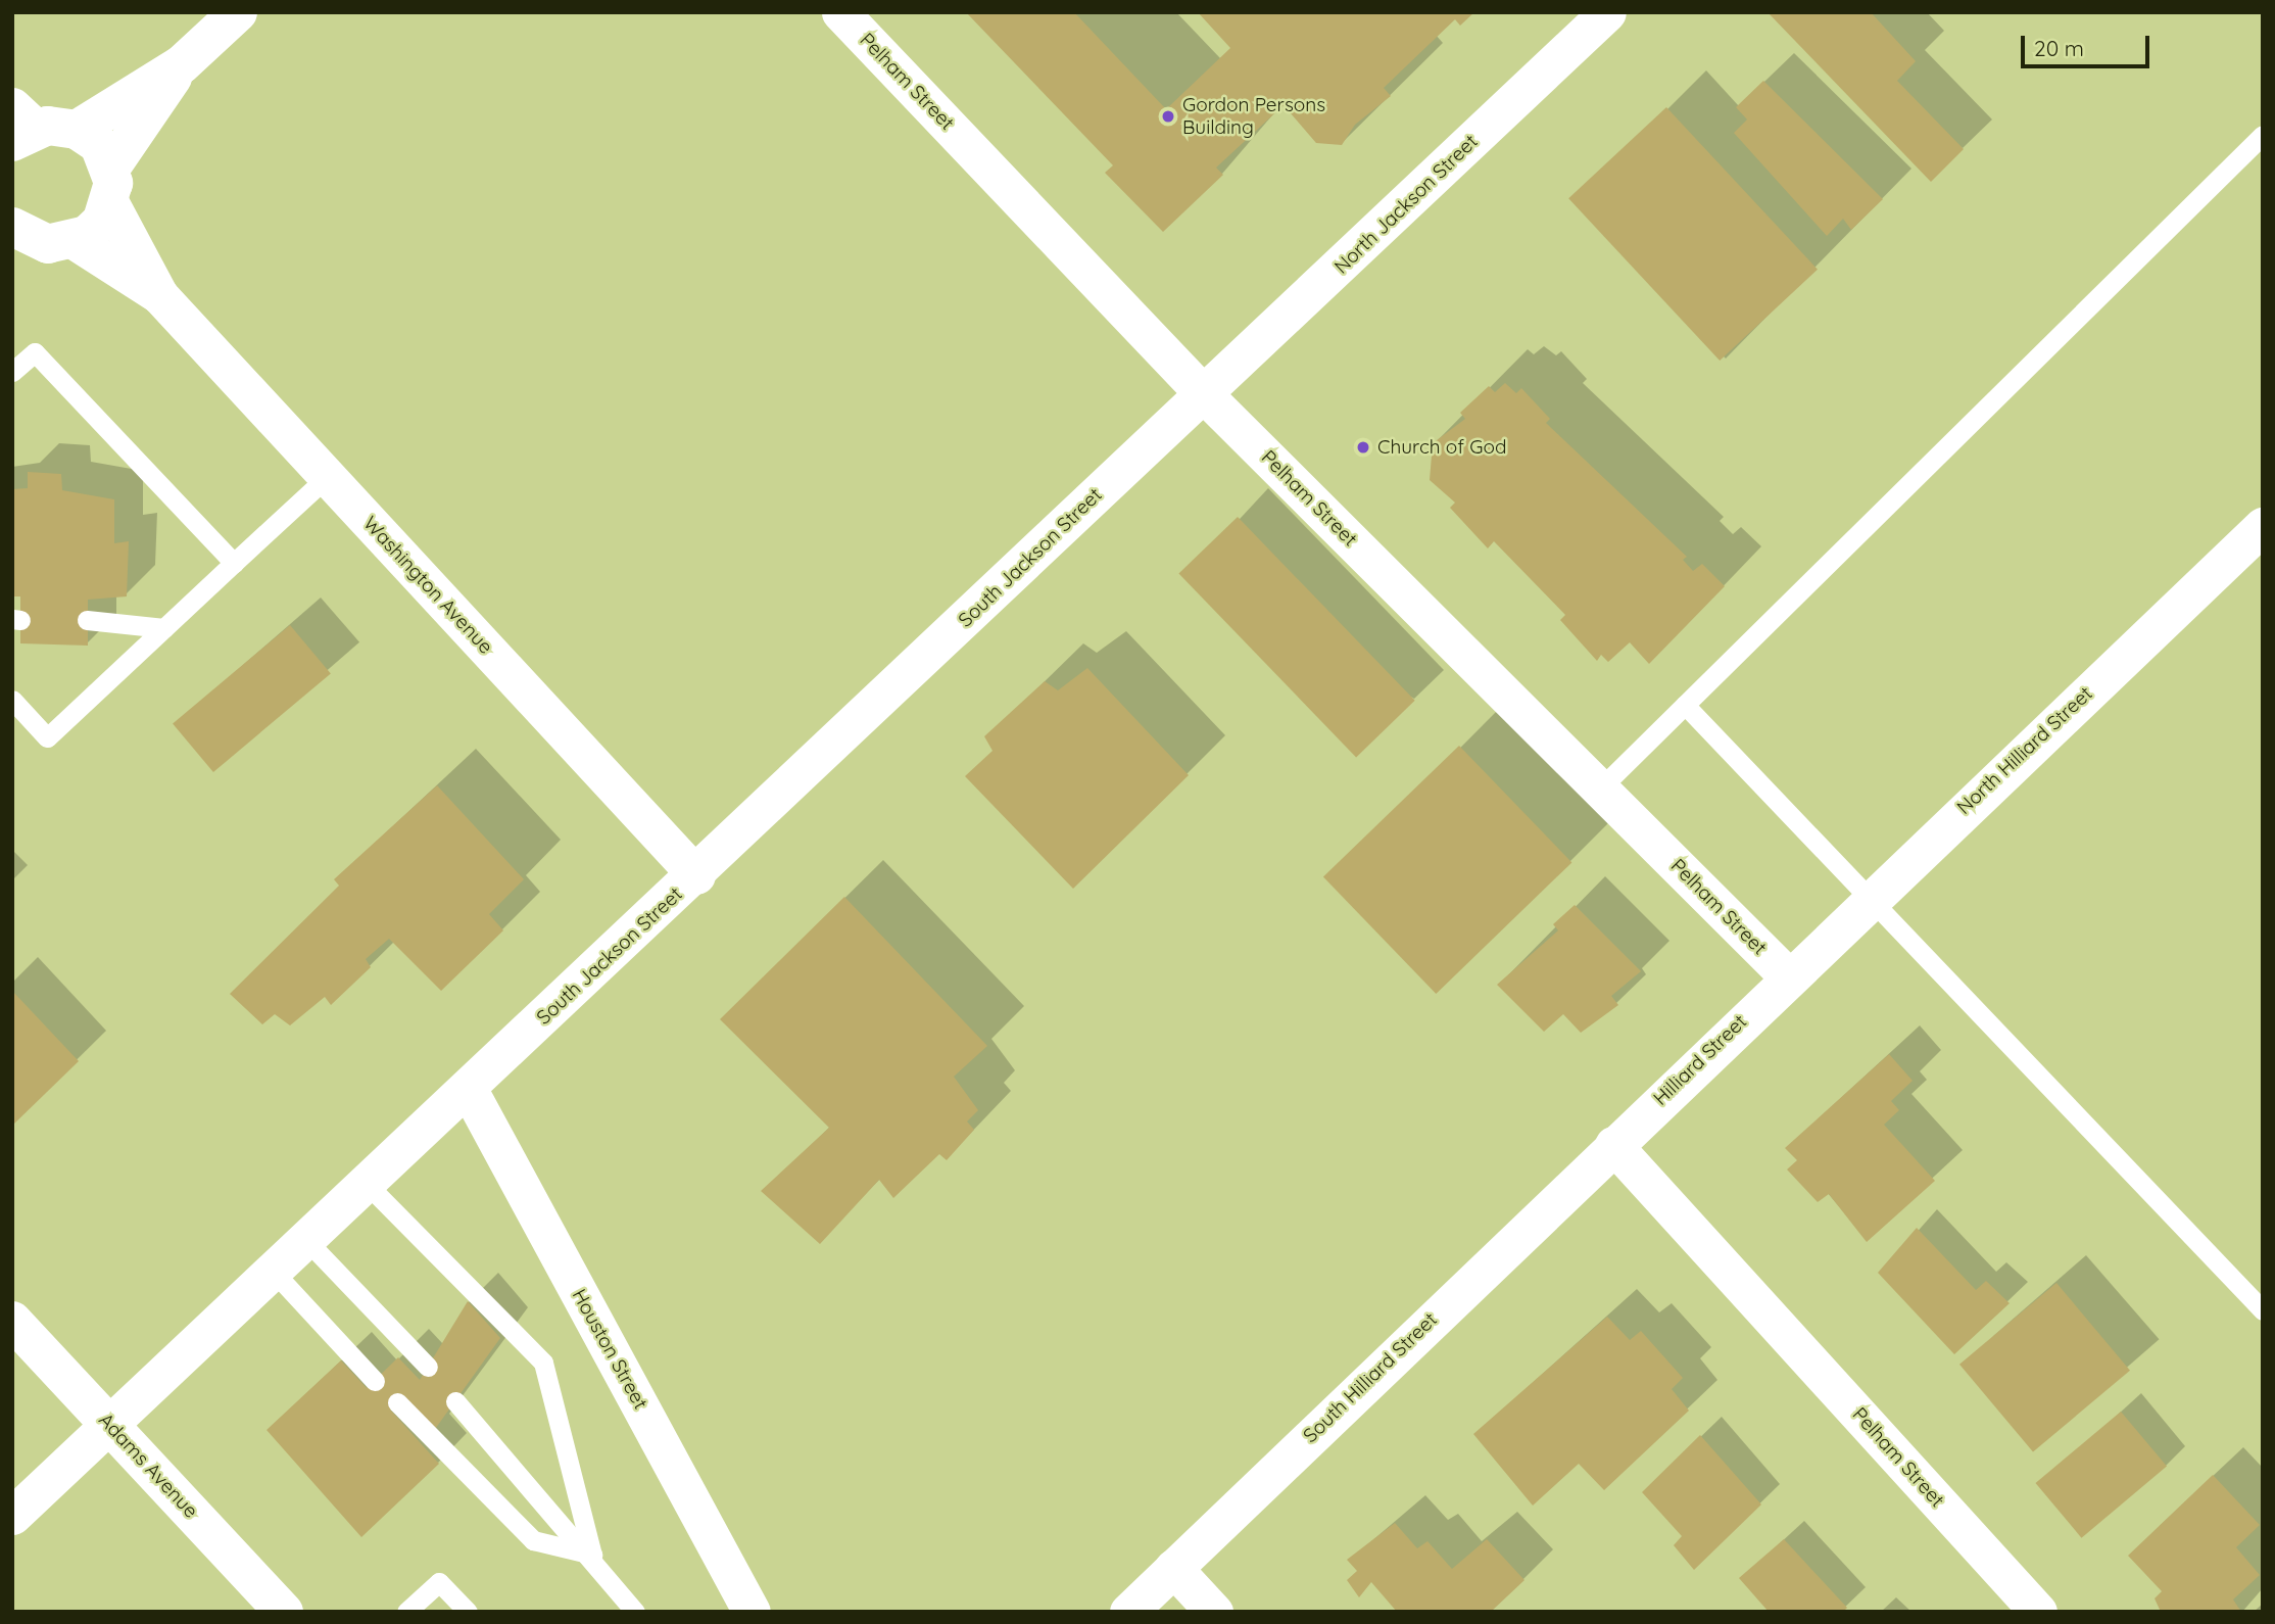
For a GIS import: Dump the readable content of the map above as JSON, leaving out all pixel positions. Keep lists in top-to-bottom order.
{
  "streets": {
    "street": [
      "Pelham Street",
      "North Jackson Street",
      "South Jackson Street",
      "Washington Avenue",
      "North Hilliard Street",
      "Hilliard Street",
      "Houston Street",
      "South Hilliard Street",
      "Adams Avenue"
    ]
  },
  "crossings": [
    ["Pelham Street", "North Jackson Street"],
    ["Pelham Street", "South Jackson Street"],
    ["Pelham Street", "North Hilliard Street"],
    ["Pelham Street", "Hilliard Street"],
    ["Pelham Street", "South Hilliard Street"],
    ["North Jackson Street", "South Jackson Street"],
    ["South Jackson Street", "Washington Avenue"],
    ["South Jackson Street", "Houston Street"],
    ["South Jackson Street", "Adams Avenue"],
    ["North Hilliard Street", "Hilliard Street"],
    ["Hilliard Street", "South Hilliard Street"]
  ],
  "places": ["Gordon Persons Building", "Church of God"],
  "scale_bar": "20 m"
}
